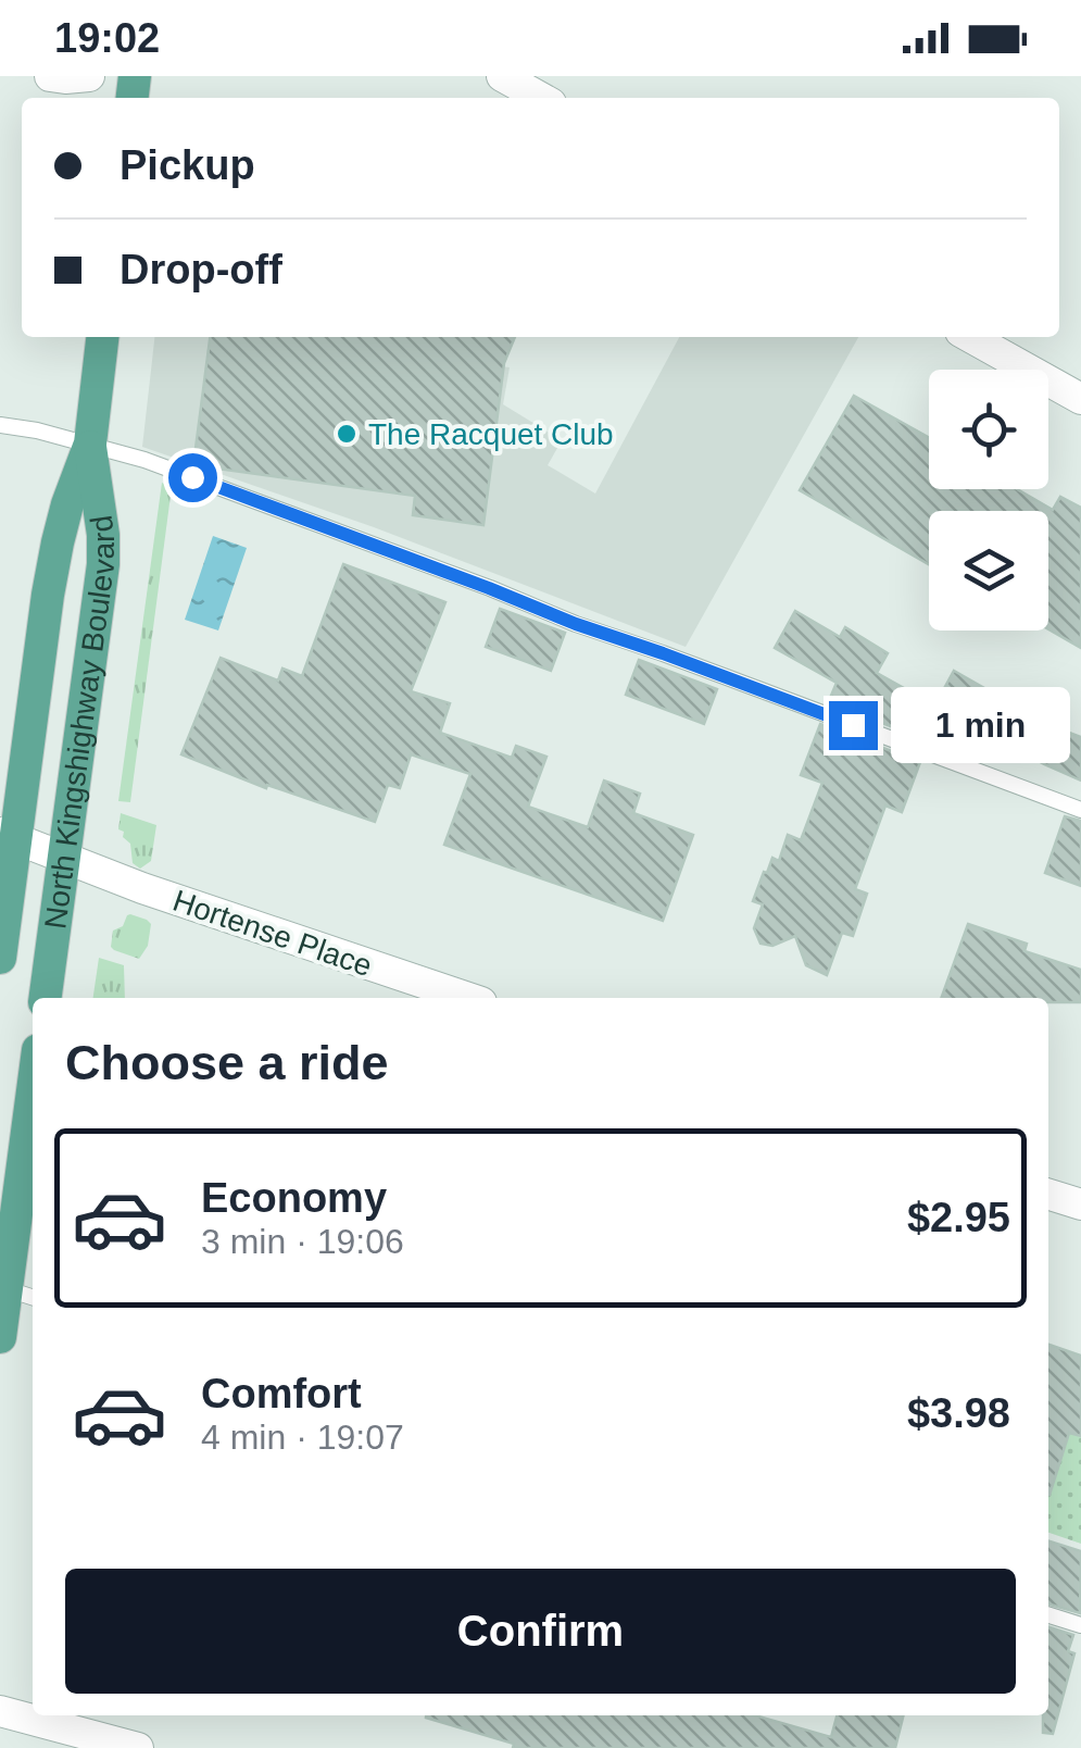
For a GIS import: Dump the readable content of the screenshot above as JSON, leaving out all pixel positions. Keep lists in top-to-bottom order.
{
  "streets": {
    "main road": ["North Kingshighway Boulevard"],
    "street": ["Hortense Place"]
  },
  "crossings": [
    ["North Kingshighway Boulevard", "Hortense Place"]
  ],
  "places": ["The Racquet Club"],
  "page": {
    "status": "19:02",
    "banner": ["Pickup", "Drop-off"],
    "bubble": "1 min",
    "heading": "Choose a ride",
    "list": [
      {
        "name": "Economy",
        "note": "3 min · 19:06",
        "value": "$2.95"
      },
      {
        "name": "Comfort",
        "note": "4 min · 19:07",
        "value": "$3.98"
      }
    ],
    "buttons": "Confirm"
  }
}
